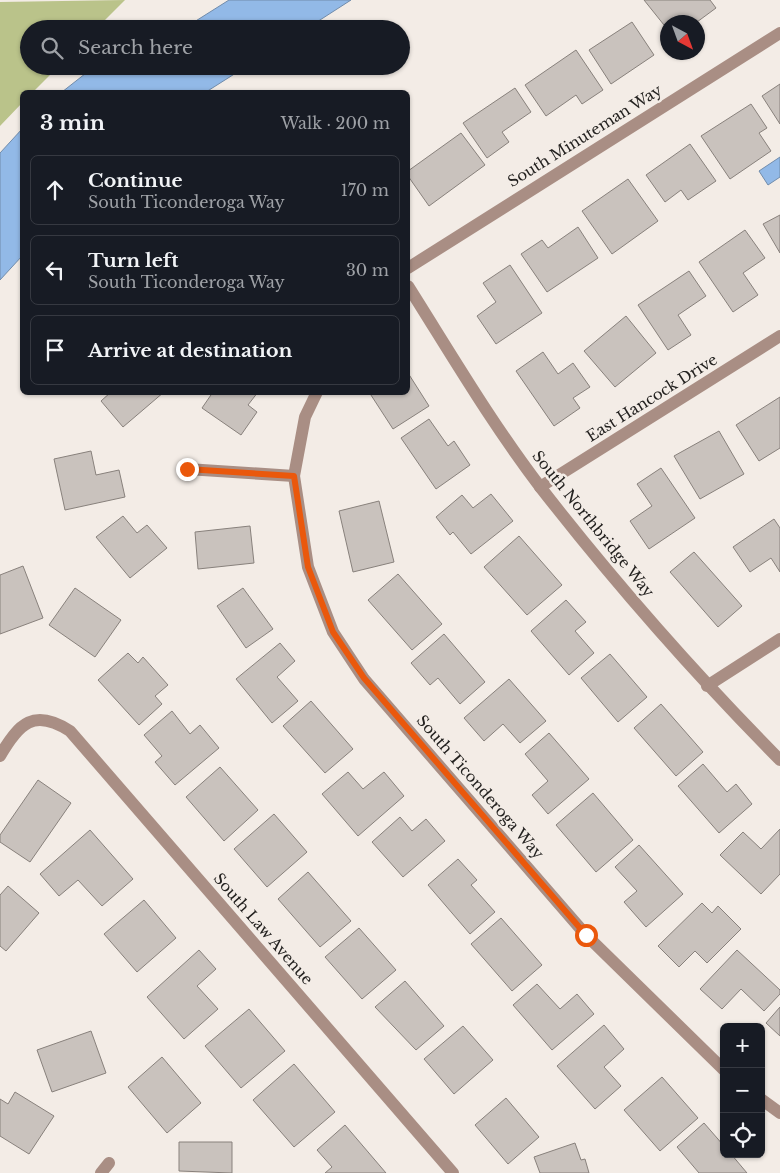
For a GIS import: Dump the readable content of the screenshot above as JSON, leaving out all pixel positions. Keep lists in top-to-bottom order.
{
  "streets": {
    "street": [
      "South Minuteman Way",
      "East Hancock Drive",
      "South Northbridge Way",
      "South Ticonderoga Way",
      "South Law Avenue"
    ]
  },
  "crossings": [
    ["East Hancock Drive", "South Northbridge Way"]
  ],
  "north": "bottom right",
  "page": {
    "search": "Search here",
    "heading": ["3 min", "Walk · 200 m"],
    "list": [
      ["Continue", "South Ticonderoga Way", "170 m"],
      ["Turn left", "South Ticonderoga Way", "30 m"],
      "Arrive at destination"
    ],
    "map_buttons": ["+", "−"]
  }
}
